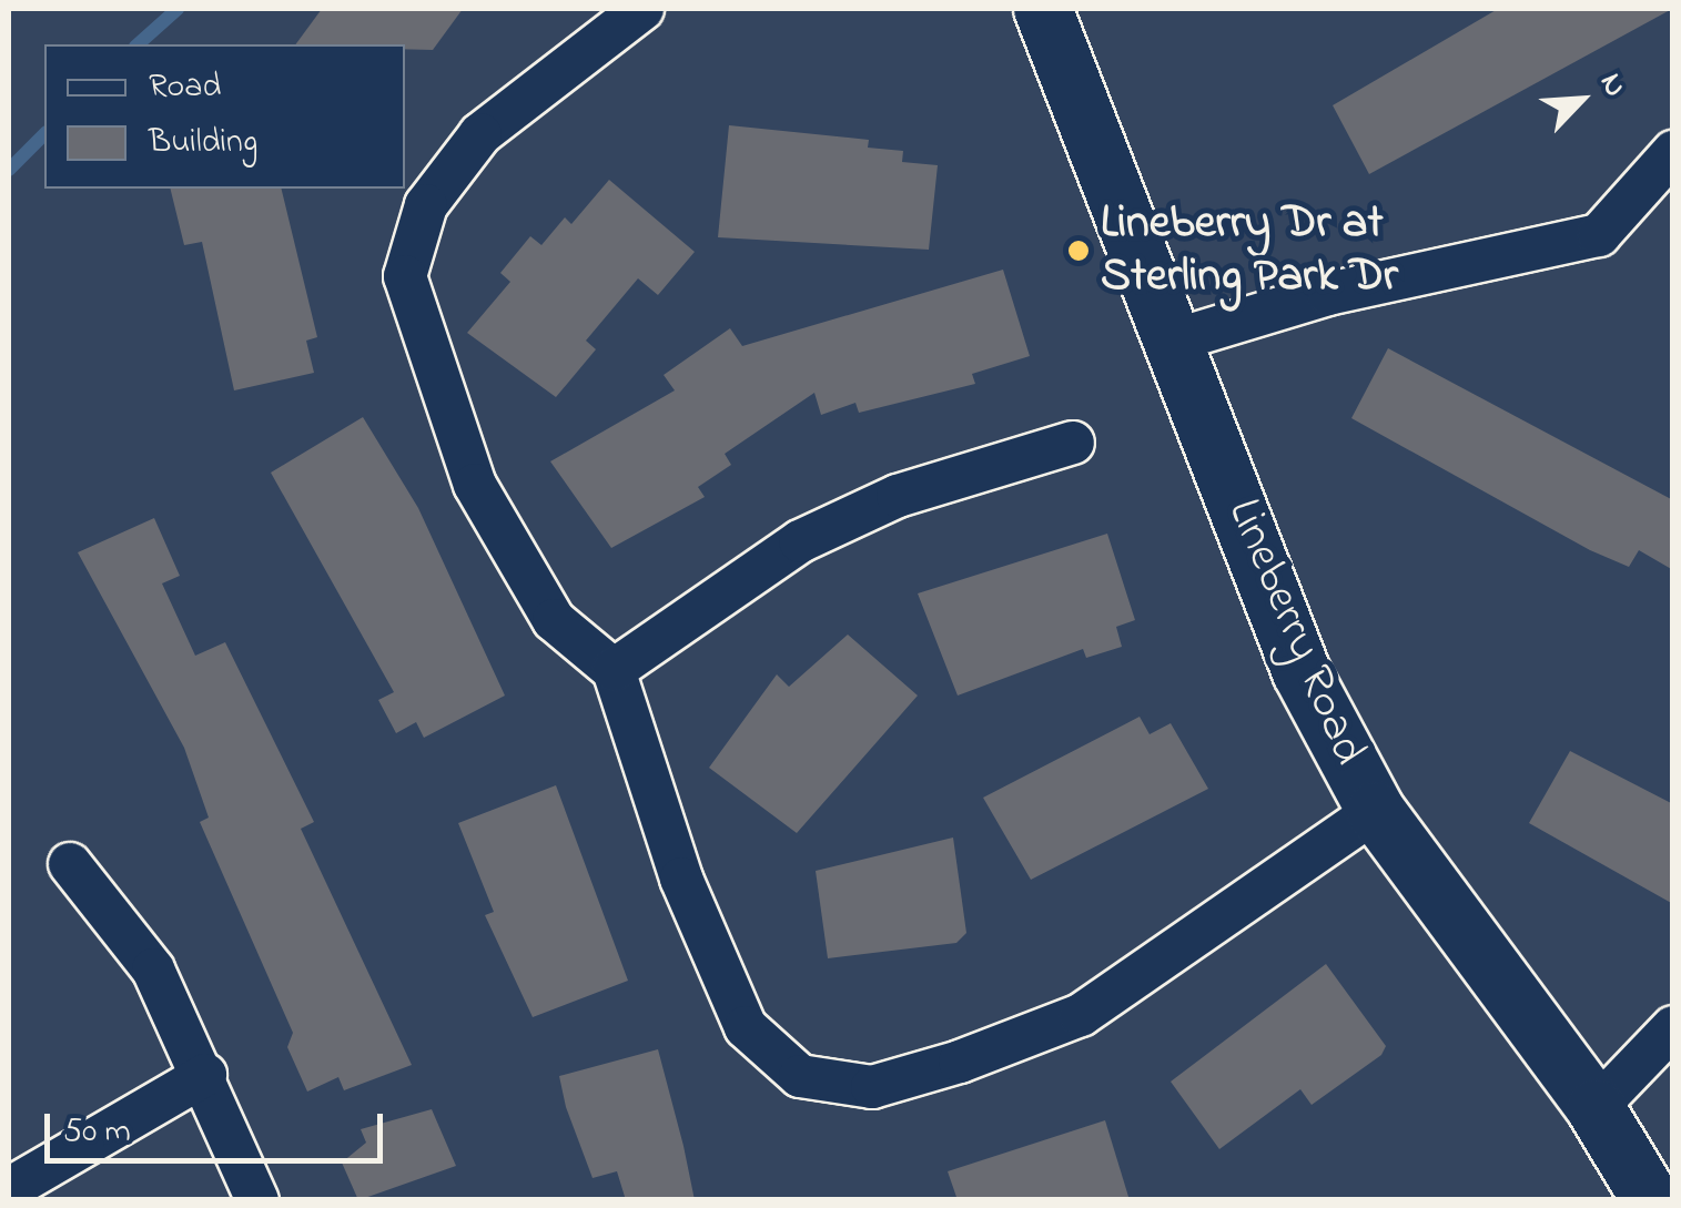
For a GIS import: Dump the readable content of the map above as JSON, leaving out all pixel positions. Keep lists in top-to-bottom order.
{
  "streets": {
    "street": ["Lineberry Road"]
  },
  "places": ["Lineberry Dr at Sterling Park Dr"],
  "legend": ["Road", "Building"],
  "scale_bar": "50 m",
  "north": "top right"
}
